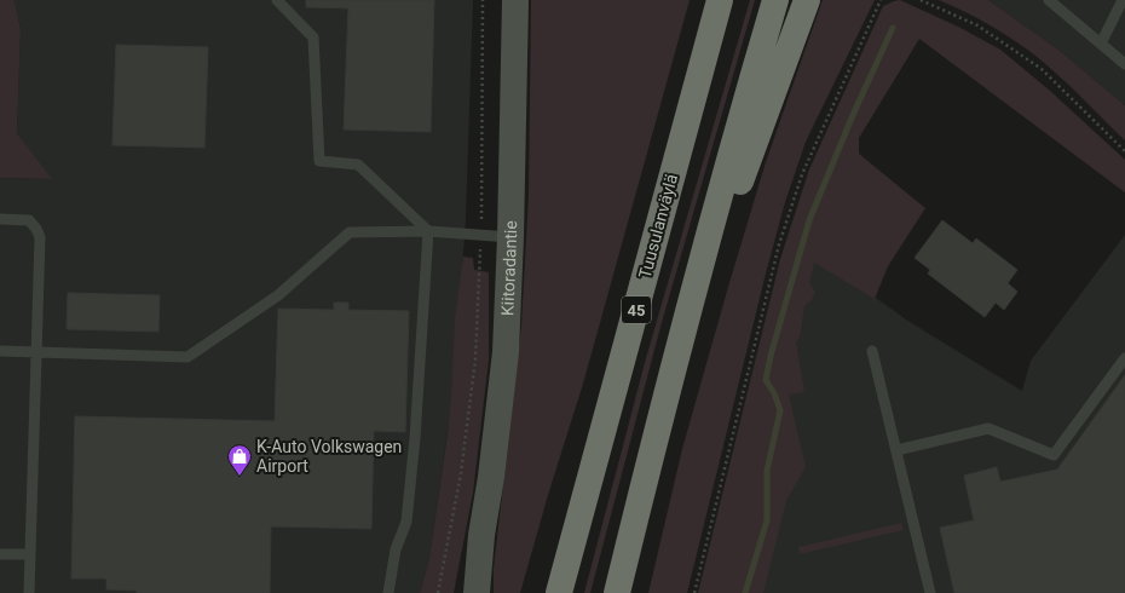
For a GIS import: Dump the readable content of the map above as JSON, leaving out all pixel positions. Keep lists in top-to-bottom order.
{
  "streets": {
    "highway": ["Tuusulanväylä", "45"],
    "main road": ["Kiitoradantie"]
  },
  "places": {
    "shop": ["K-Auto Volkswagen Airport"]
  }
}
